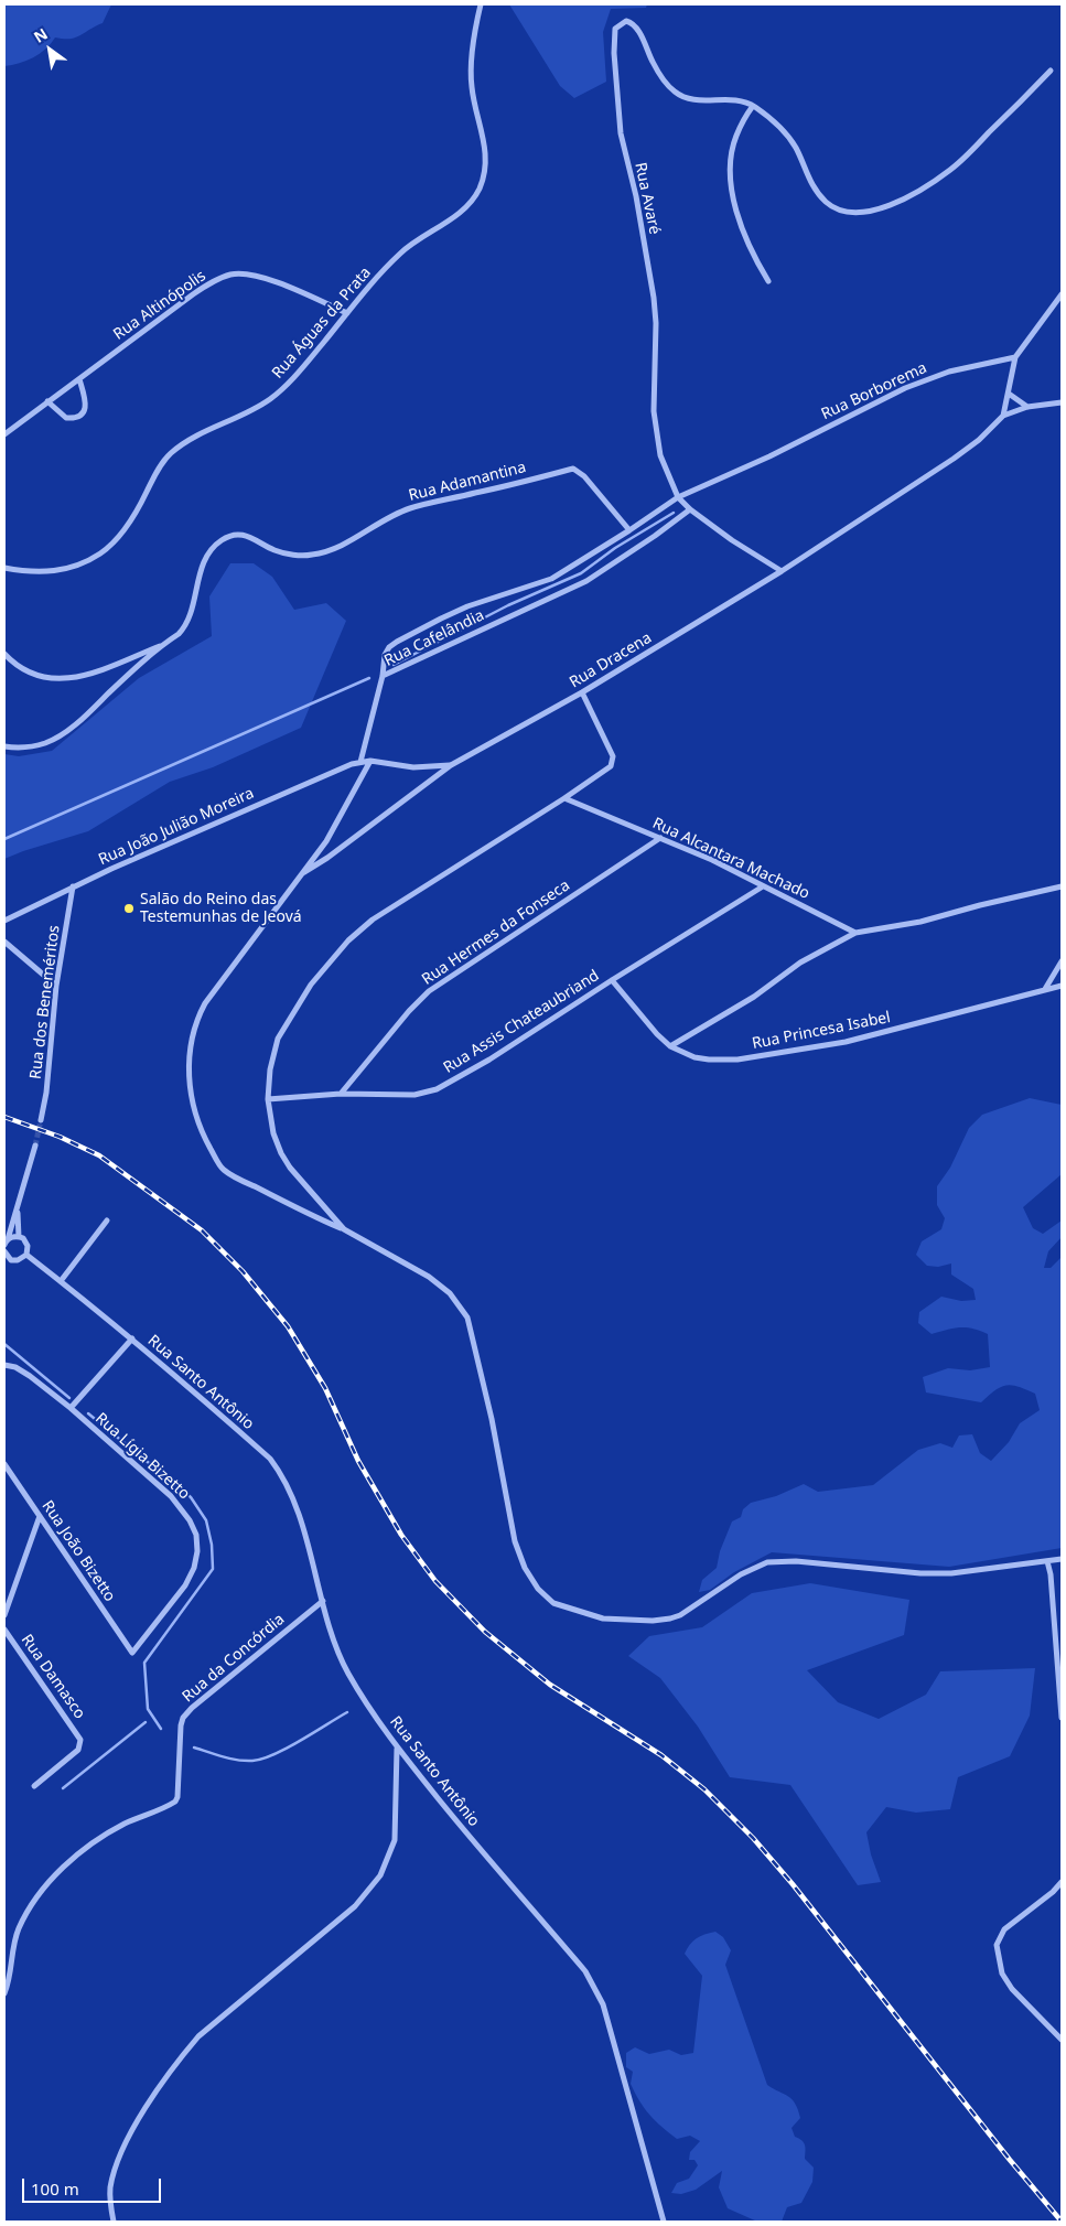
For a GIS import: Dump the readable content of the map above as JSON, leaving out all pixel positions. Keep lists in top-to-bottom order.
{
  "streets": {
    "street": [
      "Rua Avaré",
      "Rua Altinópolis",
      "Rua Águas da Prata",
      "Rua Borborema",
      "Rua Adamantina",
      "Rua Cafelândia",
      "Rua Dracena",
      "Rua João Julião Moreira",
      "Rua Alcantara Machado",
      "Rua Hermes da Fonseca",
      "Rua dos Beneméritos",
      "Rua Assis Chateaubriand",
      "Rua Princesa Isabel",
      "Rua Santo Antônio",
      "Rua Lígia Bizetto",
      "Rua João Bizetto",
      "Rua da Concórdia",
      "Rua Damasco"
    ]
  },
  "crossings": [
    ["Rua Avaré", "Rua Borborema"],
    ["Rua Avaré", "Rua Cafelândia"],
    ["Rua Avaré", "Rua Dracena"],
    ["Rua Altinópolis", "Rua Águas da Prata"],
    ["Rua Borborema", "Rua Cafelândia"],
    ["Rua Adamantina", "Rua Cafelândia"],
    ["Rua Dracena", "Rua João Julião Moreira"],
    ["Rua João Julião Moreira", "Rua dos Beneméritos"],
    ["Rua Alcantara Machado", "Rua Hermes da Fonseca"],
    ["Rua Alcantara Machado", "Rua Assis Chateaubriand"],
    ["Rua Hermes da Fonseca", "Rua Assis Chateaubriand"],
    ["Rua Assis Chateaubriand", "Rua Princesa Isabel"],
    ["Rua Santo Antônio", "Rua da Concórdia"],
    ["Rua Lígia Bizetto", "Rua João Bizetto"]
  ],
  "places": ["Salão do Reino das Testemunhas de Jeová"],
  "scale_bar": "100 m",
  "north": "top left"
}
